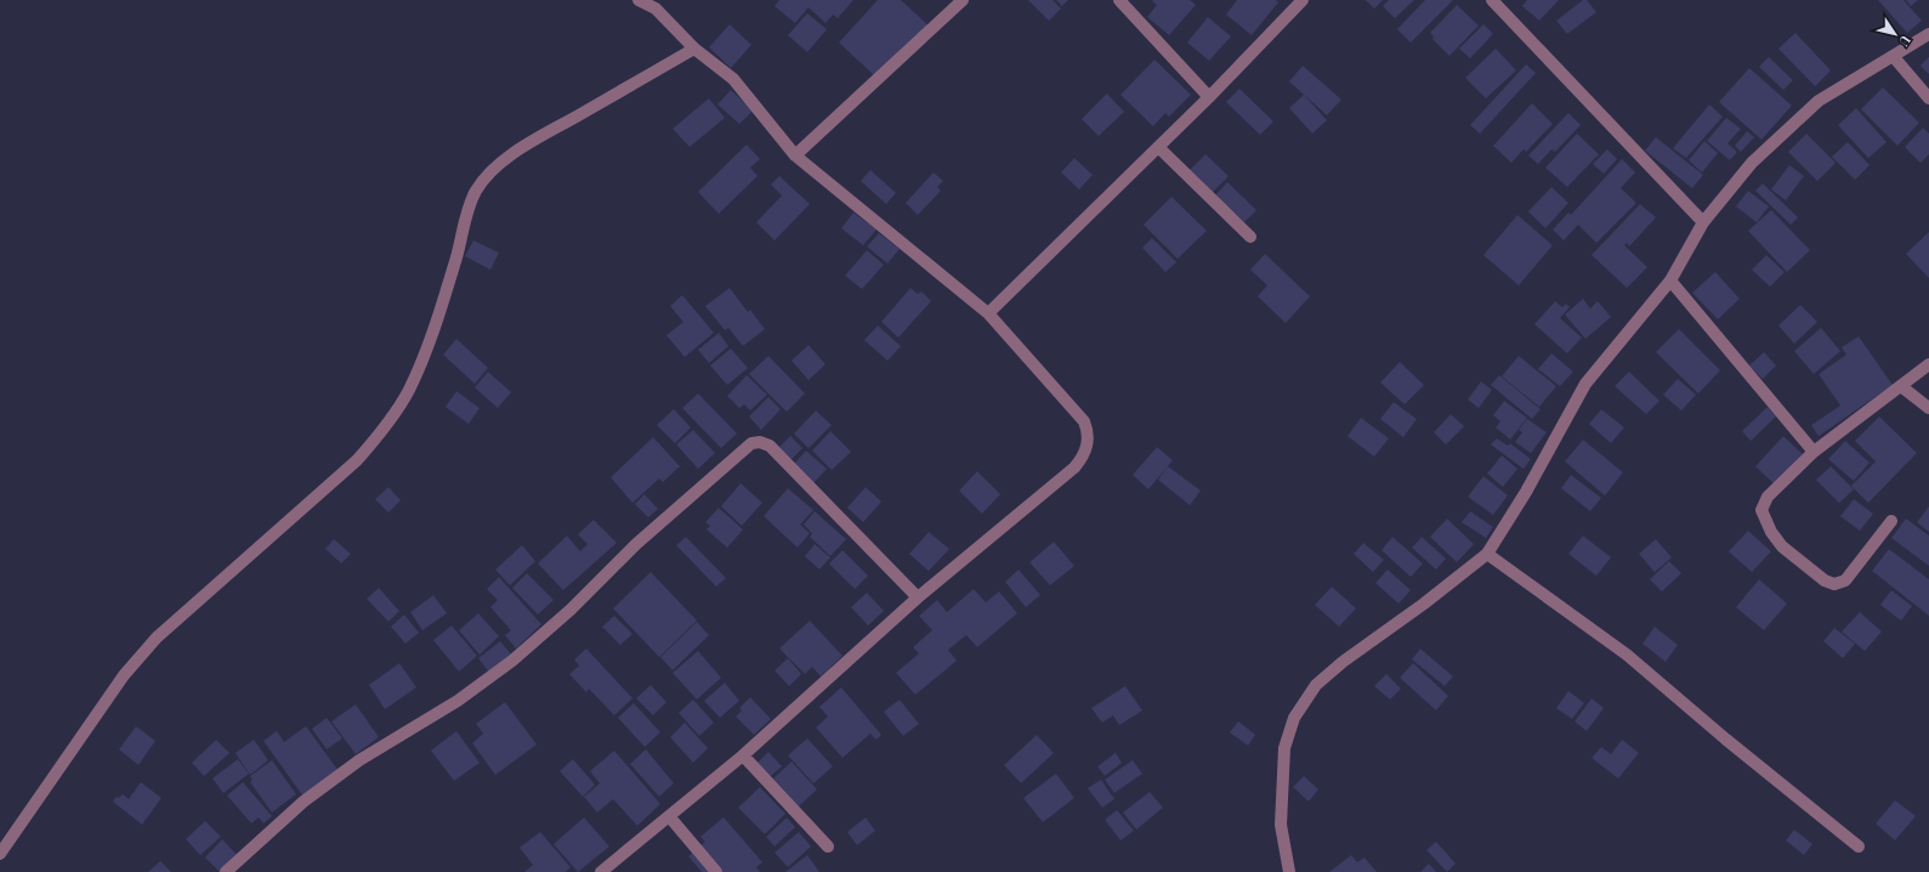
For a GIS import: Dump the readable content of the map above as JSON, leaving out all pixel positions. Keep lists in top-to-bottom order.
{
  "north": "bottom right"
}
